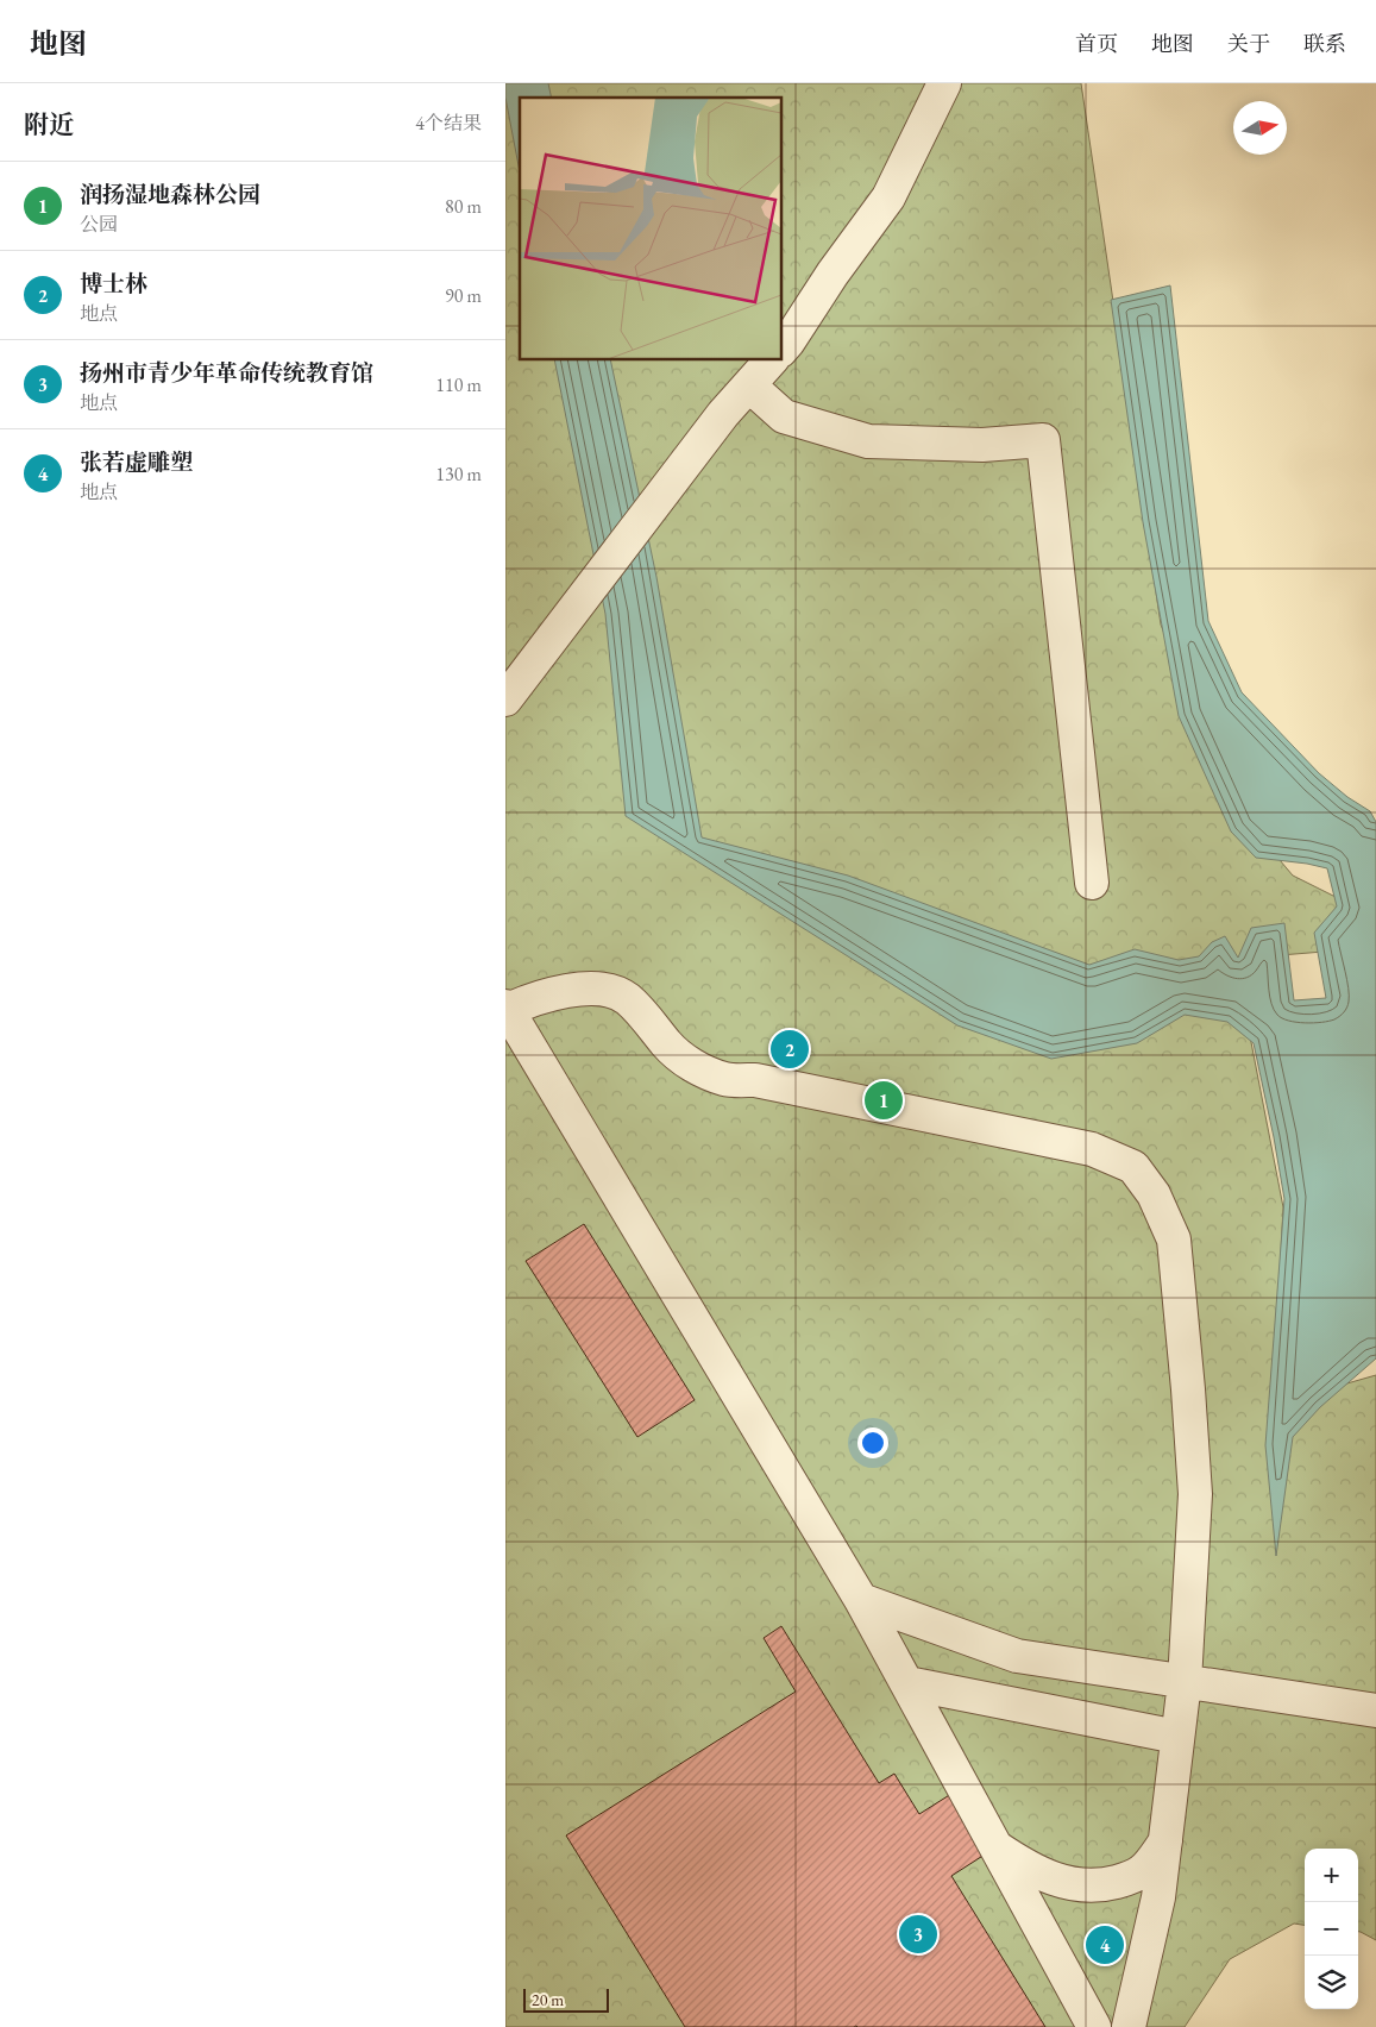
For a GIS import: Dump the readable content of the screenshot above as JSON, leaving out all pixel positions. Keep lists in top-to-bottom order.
{
  "scale_bar": "20 m",
  "north": "right",
  "page": {
    "header": "地图",
    "nav": [
      "首页",
      "地图",
      "关于",
      "联系"
    ],
    "heading": ["附近", "4个结果"],
    "list": [
      {
        "mark": "1",
        "name": "润扬湿地森林公园",
        "note": "公园",
        "value": "80 m"
      },
      {
        "mark": "2",
        "name": "博士林",
        "note": "地点",
        "value": "90 m"
      },
      {
        "mark": "3",
        "name": "扬州市青少年革命传统教育馆",
        "note": "地点",
        "value": "110 m"
      },
      {
        "mark": "4",
        "name": "张若虚雕塑",
        "note": "地点",
        "value": "130 m"
      }
    ],
    "pins": [
      "2",
      "1",
      "3",
      "4"
    ],
    "map_buttons": ["+", "−"],
    "scale": "20 m"
  }
}
